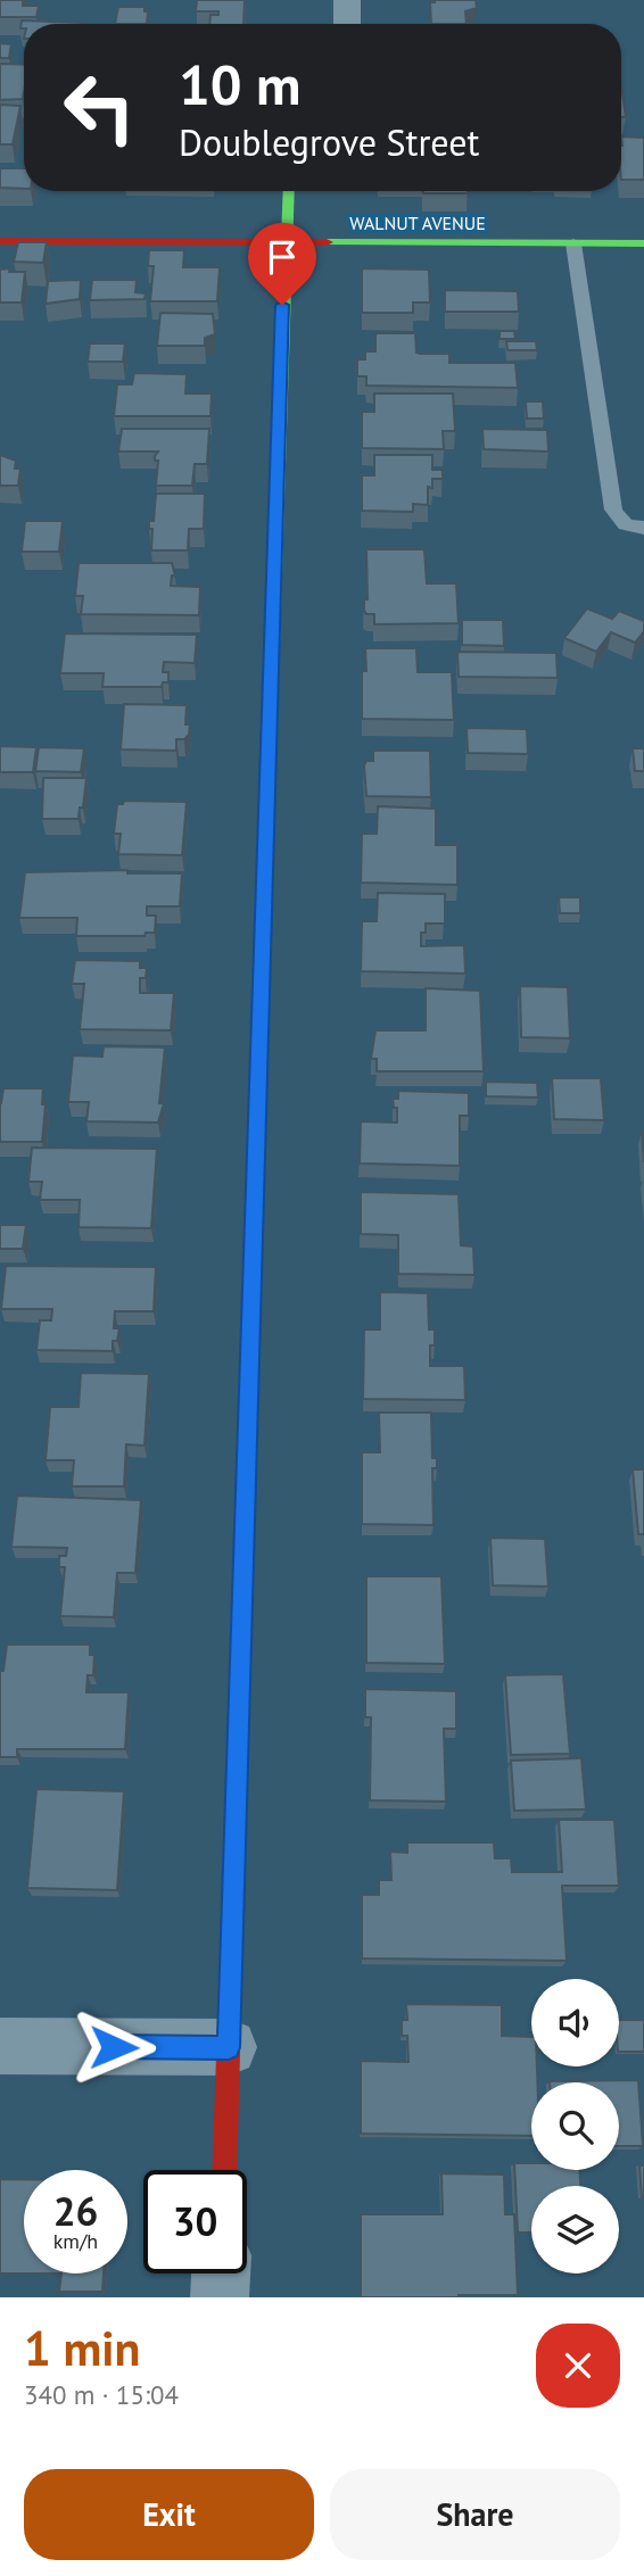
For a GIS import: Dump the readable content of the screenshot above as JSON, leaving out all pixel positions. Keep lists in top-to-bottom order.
{
  "streets": {
    "street": ["WALNUT AVENUE"]
  },
  "page": {
    "turn": ["10 m", "Doublegrove Street"],
    "speed": "26 km/h",
    "limit": "30",
    "heading": ["1 min", "340 m · 15:04"],
    "buttons": ["Exit", "Share"]
  }
}
